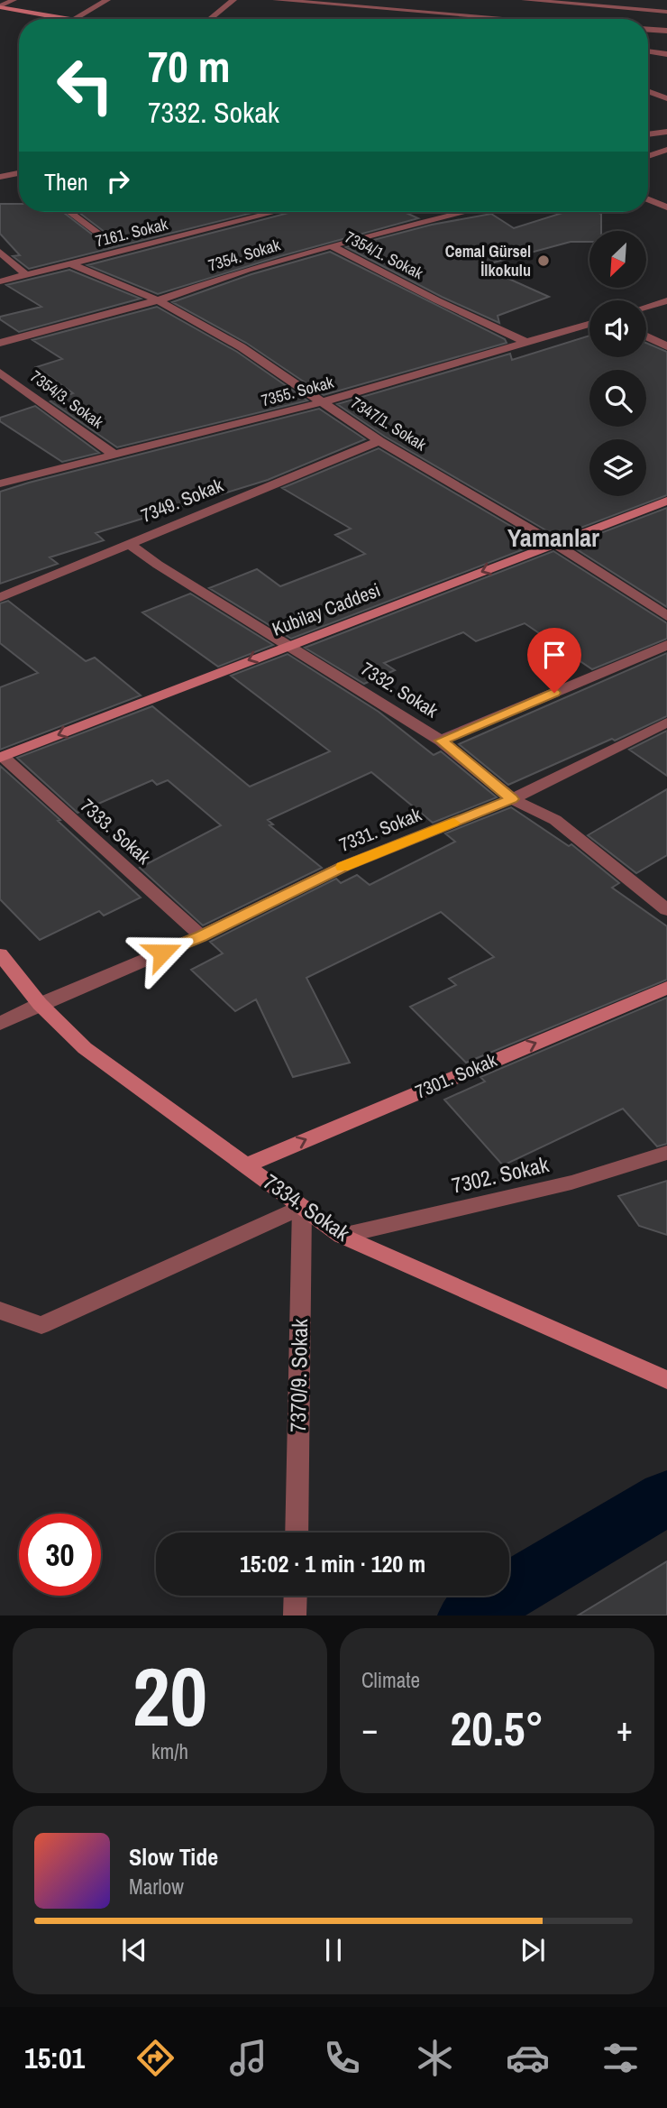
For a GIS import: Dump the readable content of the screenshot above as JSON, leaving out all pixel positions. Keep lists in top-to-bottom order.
{
  "streets": {
    "street": [
      "7161. Sokak",
      "7354. Sokak",
      "7354/1. Sokak",
      "7355. Sokak",
      "7354/3. Sokak",
      "7347/1. Sokak",
      "7349. Sokak",
      "Kubilay Caddesi",
      "7332. Sokak",
      "7331. Sokak",
      "7333. Sokak",
      "7301. Sokak",
      "7302. Sokak",
      "7334. Sokak",
      "7370/9. Sokak"
    ]
  },
  "crossings": [
    ["7161. Sokak", "7347/1. Sokak"],
    ["7354. Sokak", "7354/1. Sokak"],
    ["7354. Sokak", "7347/1. Sokak"],
    ["7354/1. Sokak", "7355. Sokak"],
    ["7355. Sokak", "7354/3. Sokak"],
    ["7355. Sokak", "7347/1. Sokak"],
    ["7347/1. Sokak", "7349. Sokak"],
    ["7347/1. Sokak", "Kubilay Caddesi"],
    ["7349. Sokak", "7332. Sokak"],
    ["Kubilay Caddesi", "7332. Sokak"],
    ["Kubilay Caddesi", "7333. Sokak"],
    ["7332. Sokak", "7331. Sokak"],
    ["7331. Sokak", "7333. Sokak"],
    ["7331. Sokak", "7334. Sokak"],
    ["7301. Sokak", "7334. Sokak"],
    ["7302. Sokak", "7334. Sokak"],
    ["7334. Sokak", "7370/9. Sokak"]
  ],
  "one_way": ["Kubilay Caddesi", "7301. Sokak"],
  "districts": ["Yamanlar"],
  "places": ["Cemal Gürsel İlkokulu"],
  "north": "bottom left",
  "page": {
    "turn": ["70 m", "7332. Sokak"],
    "then": "Then",
    "limit": "30",
    "trip": "15:02 · 1 min · 120 m",
    "tile": [
      ["20", "km/h"],
      "Climate"
    ],
    "heat": ["−", "20.5°", "+"],
    "song": ["Slow Tide", "Marlow"],
    "tabs": "15:01"
  }
}
